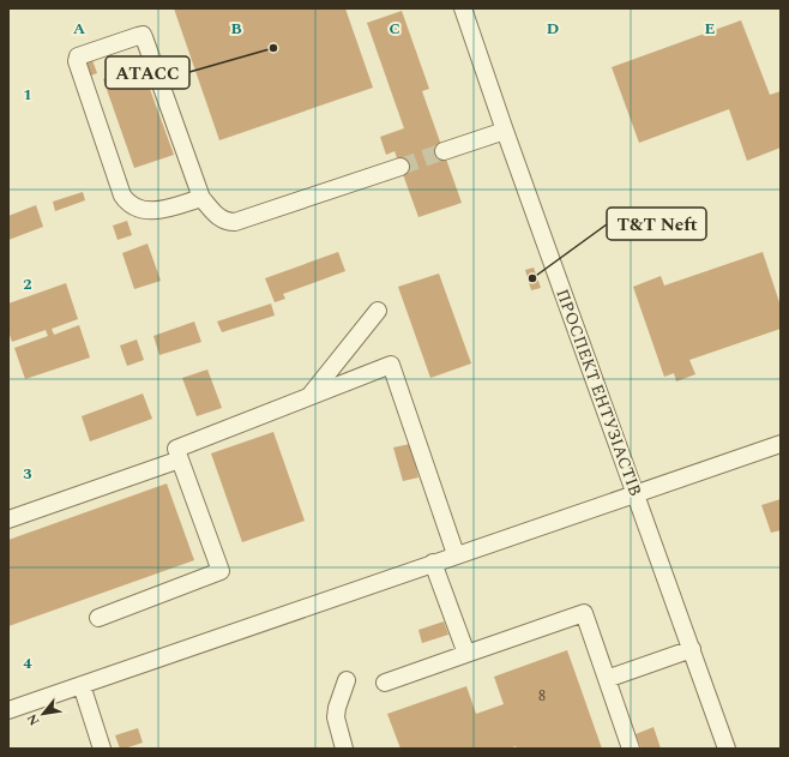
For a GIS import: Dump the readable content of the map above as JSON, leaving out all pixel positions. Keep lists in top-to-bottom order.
{
  "streets": {
    "street": ["ПРОСПЕКТ ЕНТУЗІАСТІВ"]
  },
  "places": ["АТАСС", "T&T Neft"],
  "house_numbers": ["8"],
  "north": "bottom left",
  "grid": {
    "columns": [
      "A",
      "B",
      "C",
      "D",
      "E"
    ],
    "rows": [
      "1",
      "2",
      "3",
      "4"
    ]
  }
}
